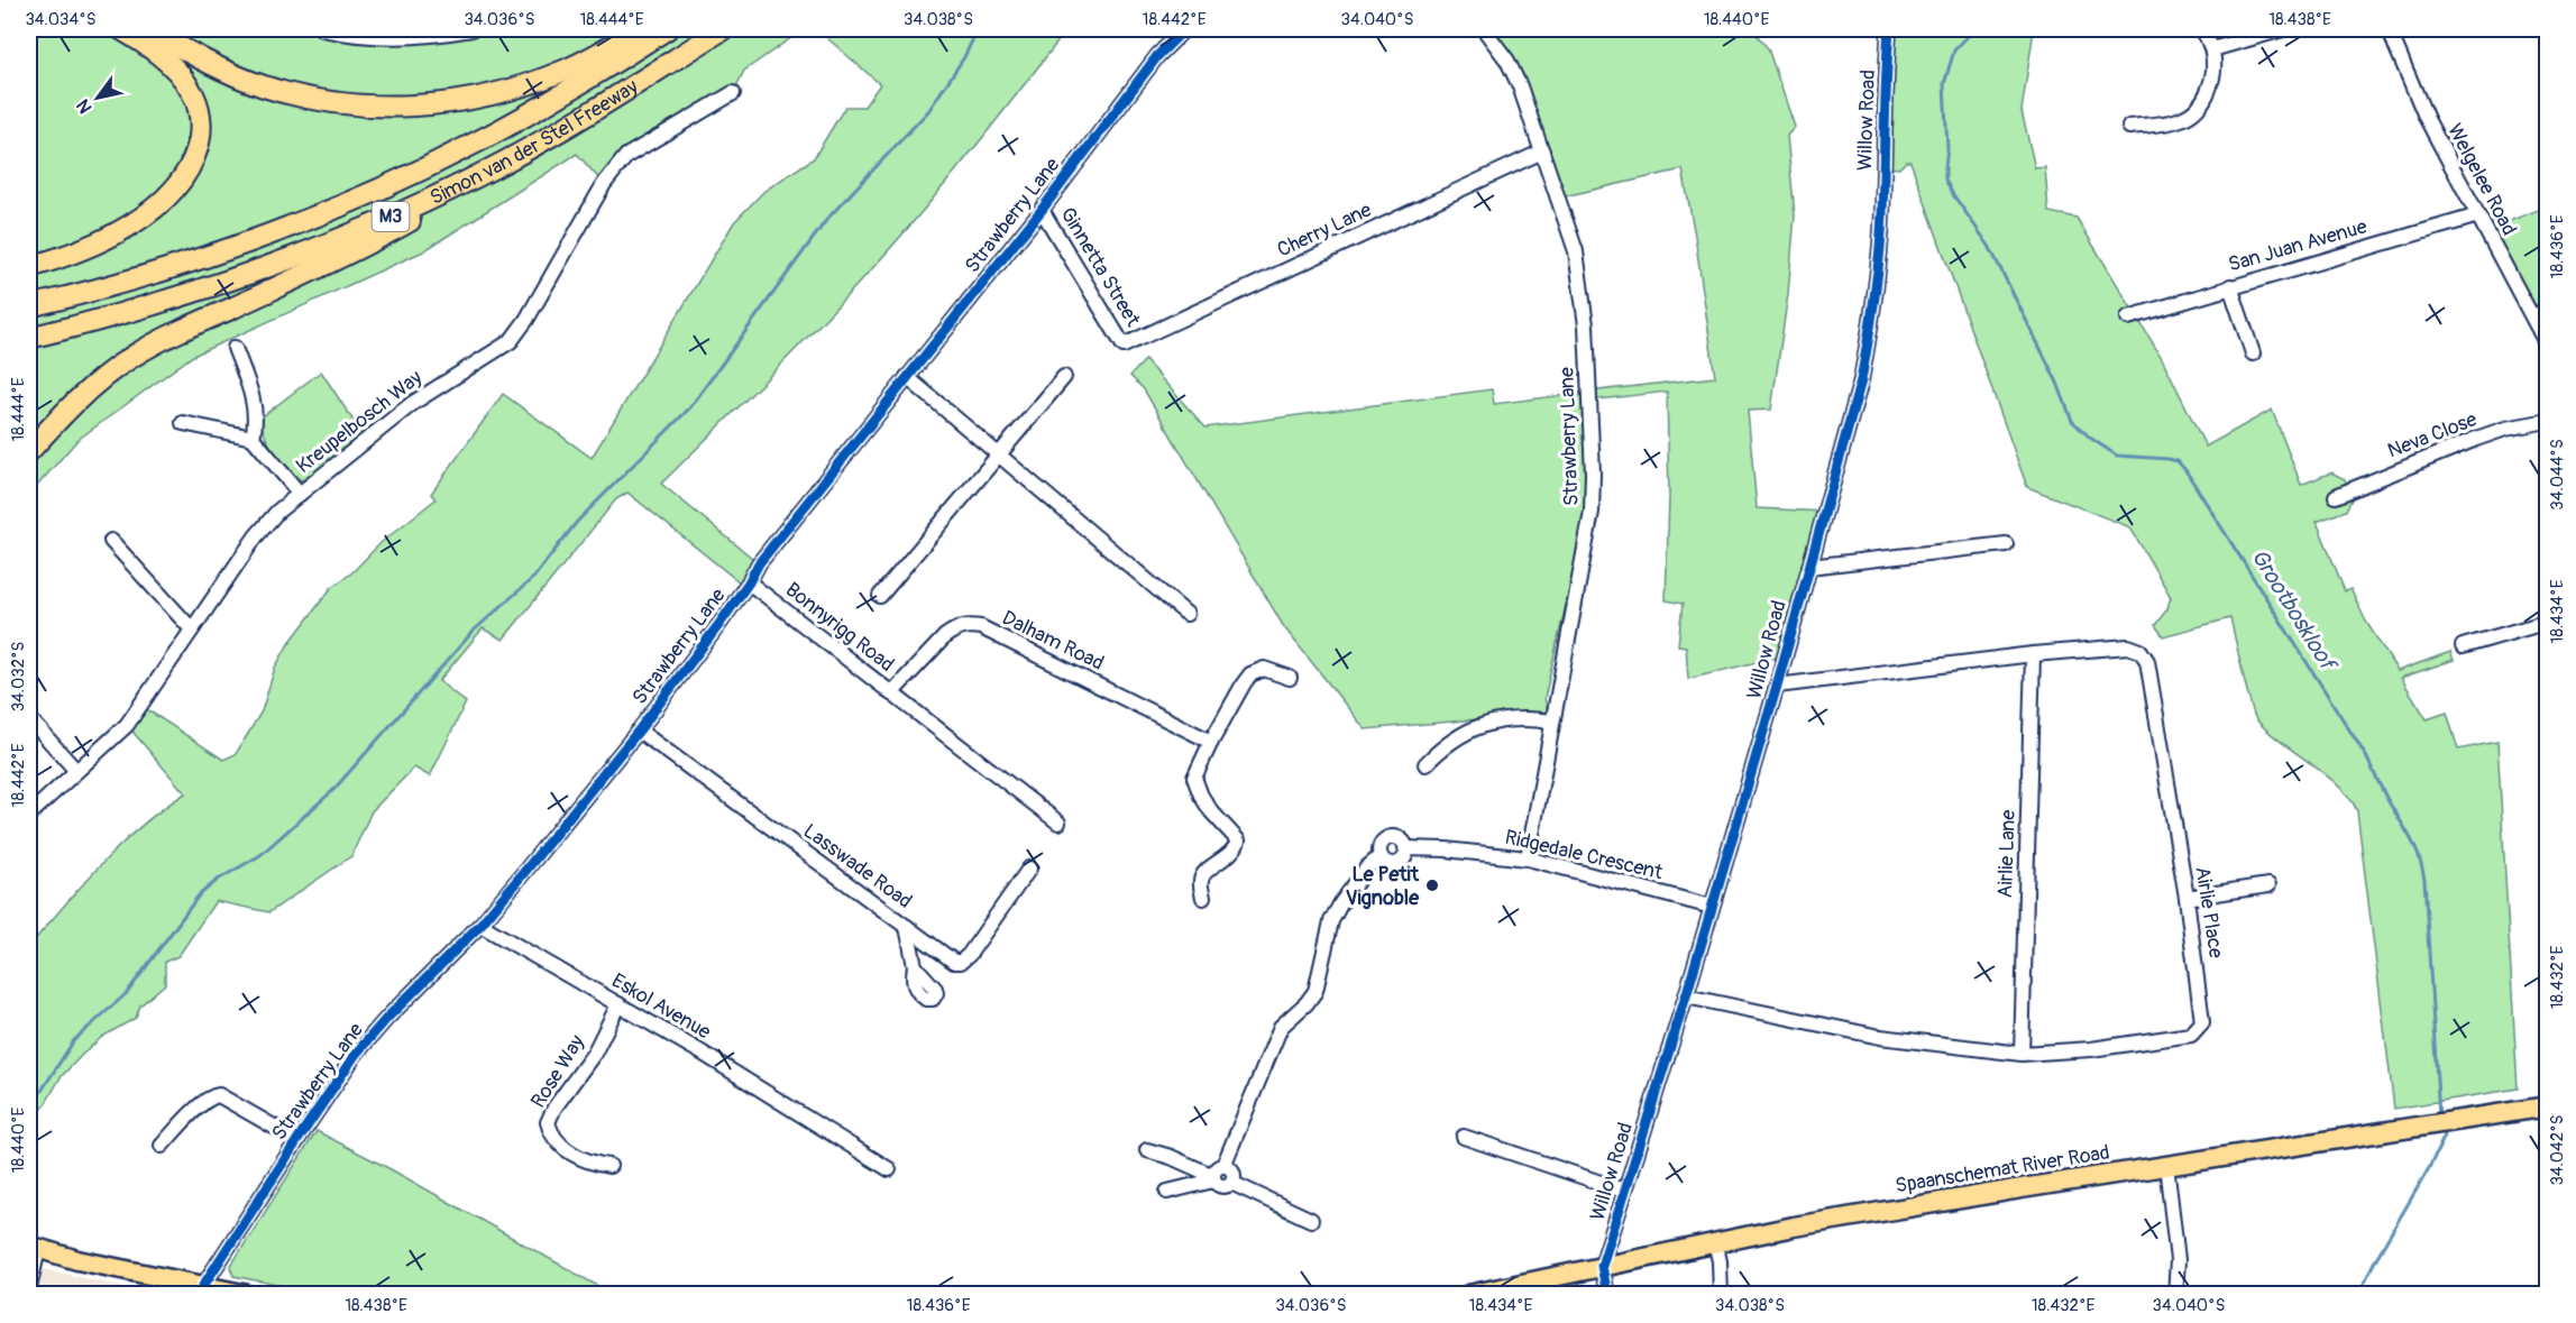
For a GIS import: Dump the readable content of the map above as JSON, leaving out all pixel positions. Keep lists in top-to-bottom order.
{
  "streets": {
    "highway": ["Simon van der Stel Freeway", "M3"],
    "main road": ["Spaanschemat River Road"],
    "street": [
      "Willow Road",
      "Welgelee Road",
      "Strawberry Lane",
      "Cherry Lane",
      "San Juan Avenue",
      "Ginnetta Street",
      "Kreupelbosch Way",
      "Neva Close",
      "Bonnyrigg Road",
      "Dalham Road",
      "Airlie Lane",
      "Ridgedale Crescent",
      "Lasswade Road",
      "Airlie Place",
      "Eskol Avenue",
      "Rose Way"
    ]
  },
  "crossings": [
    ["Willow Road", "Ridgedale Crescent"],
    ["Willow Road", "Airlie Place"],
    ["Willow Road", "Spaanschemat River Road"],
    ["Welgelee Road", "San Juan Avenue"],
    ["Strawberry Lane", "Cherry Lane"],
    ["Strawberry Lane", "Ginnetta Street"],
    ["Strawberry Lane", "Bonnyrigg Road"],
    ["Strawberry Lane", "Ridgedale Crescent"],
    ["Strawberry Lane", "Lasswade Road"],
    ["Strawberry Lane", "Eskol Avenue"],
    ["Cherry Lane", "Ginnetta Street"],
    ["Bonnyrigg Road", "Dalham Road"],
    ["Airlie Lane", "Airlie Place"],
    ["Eskol Avenue", "Rose Way"]
  ],
  "water": ["Grootboskloof"],
  "places": ["Le Petit Vignoble"],
  "north": "bottom left",
  "coordinates": [
    "34.034°S",
    "34.036°S",
    "18.444°E",
    "34.038°S",
    "18.442°E",
    "34.040°S",
    "18.440°E",
    "18.438°E",
    "18.436°E",
    "34.044°S",
    "18.434°E",
    "34.032°S",
    "18.432°E",
    "34.042°S"
  ]
}
